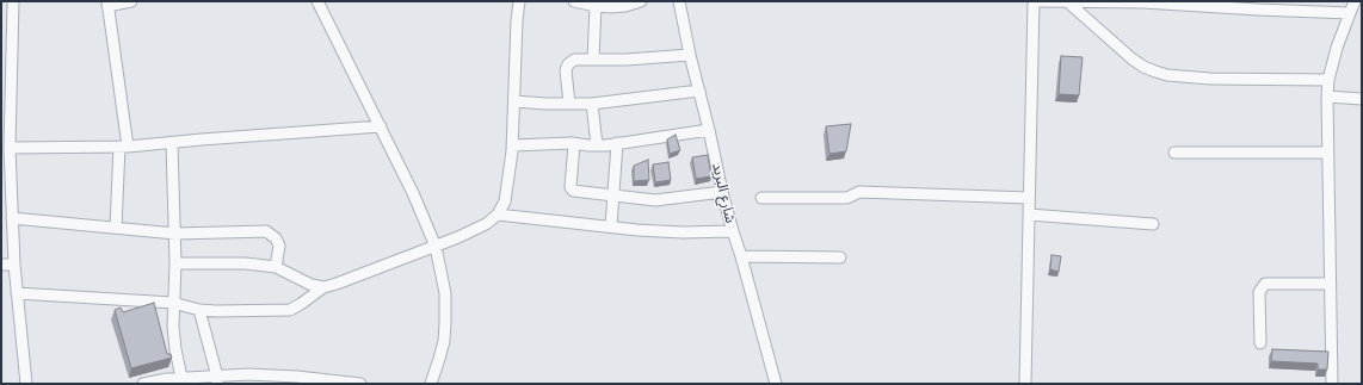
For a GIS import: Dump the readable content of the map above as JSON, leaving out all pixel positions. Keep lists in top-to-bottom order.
{
  "streets": {
    "street": ["شارع البريد"]
  }
}
